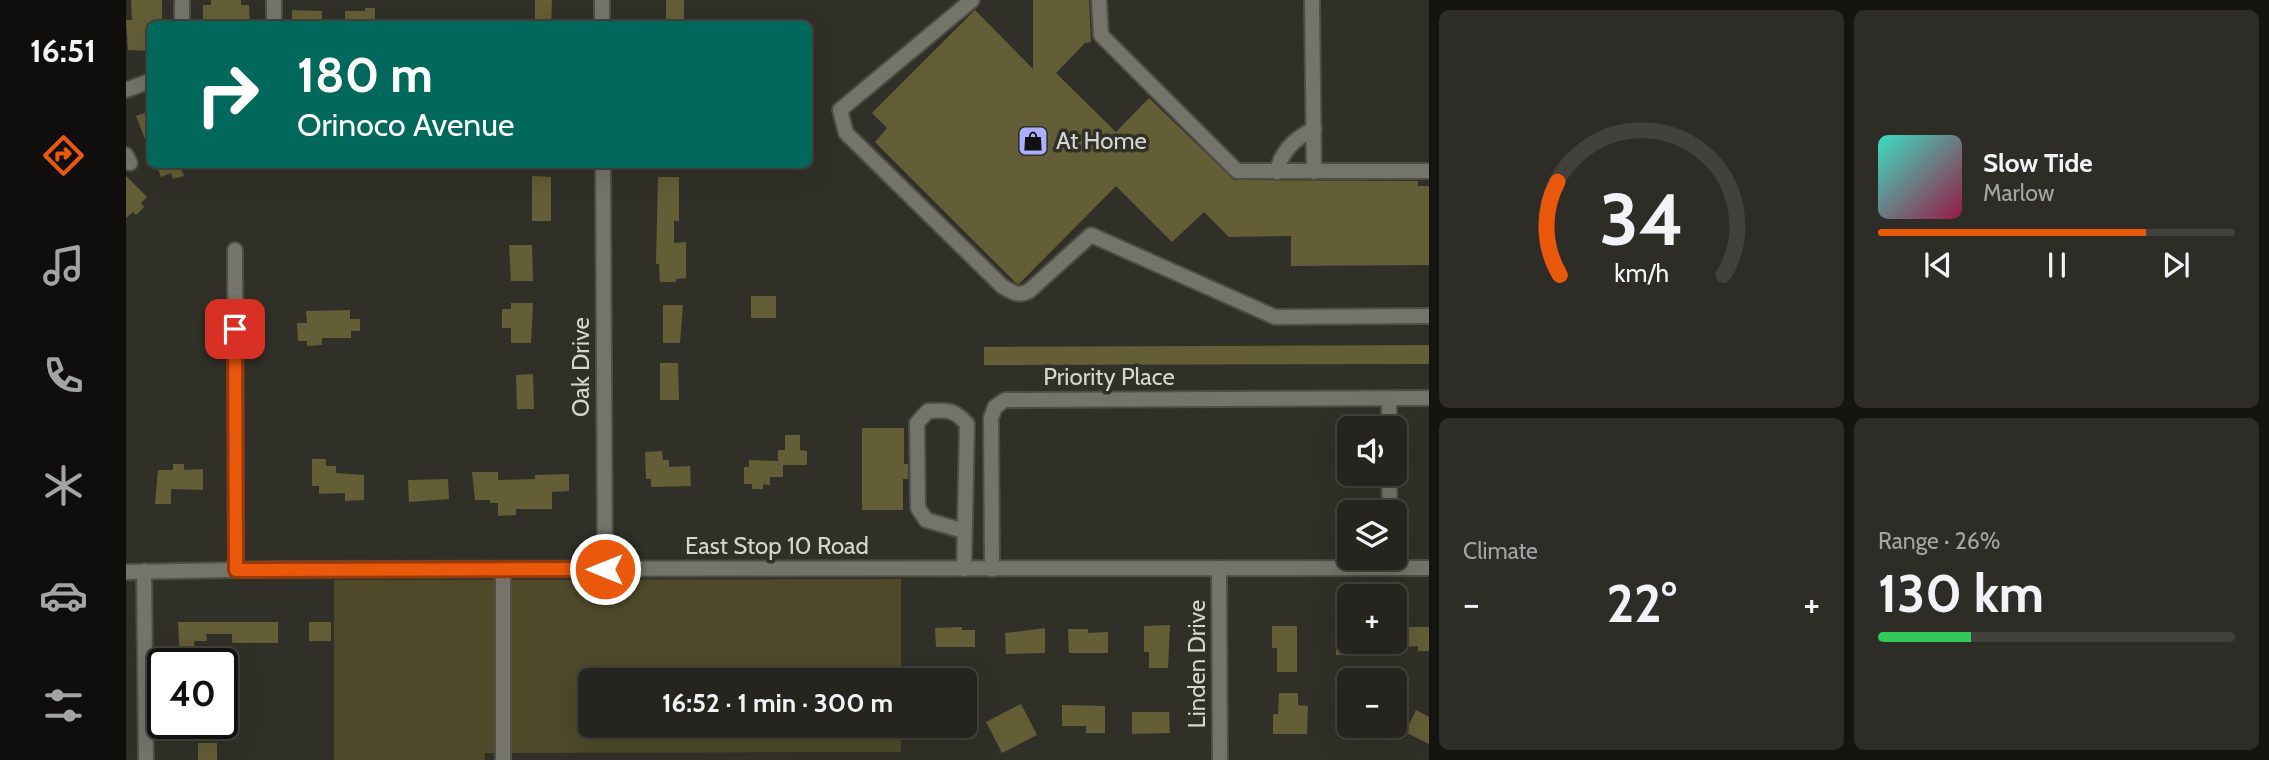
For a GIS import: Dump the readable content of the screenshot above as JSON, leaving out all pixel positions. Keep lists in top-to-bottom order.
{
  "streets": {
    "street": [
      "Oak Drive",
      "Priority Place",
      "East Stop 10 Road",
      "Linden Drive"
    ]
  },
  "crossings": [
    ["Oak Drive", "East Stop 10 Road"],
    ["Priority Place", "East Stop 10 Road"],
    ["East Stop 10 Road", "Linden Drive"]
  ],
  "places": {
    "shop": ["At Home"]
  },
  "page": {
    "tabs": "16:51",
    "turn": ["180 m", "Orinoco Avenue"],
    "song": ["Slow Tide", "Marlow"],
    "map_buttons": ["+", "−"],
    "tile": [
      "Climate",
      ["Range · 26%", "130 km"]
    ],
    "heat": ["−", "22°", "+"],
    "limit": "40",
    "trip": "16:52 · 1 min · 300 m",
    "gauge": ["34", "km/h"]
  }
}
